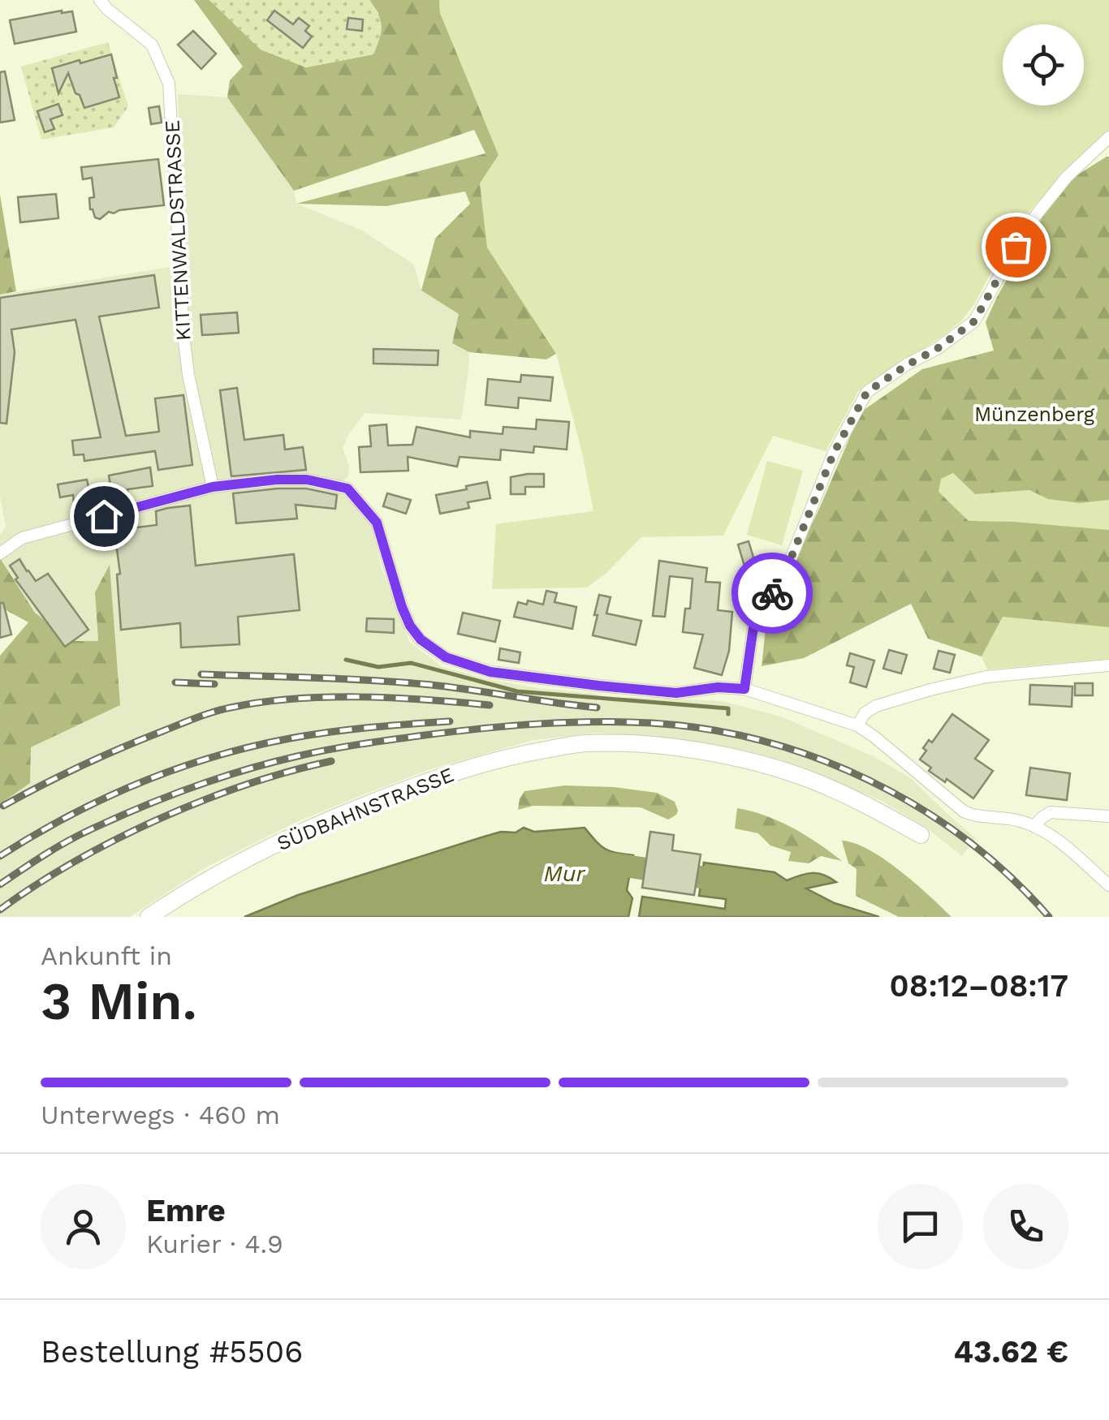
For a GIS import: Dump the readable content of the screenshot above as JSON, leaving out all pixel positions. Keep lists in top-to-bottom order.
{
  "streets": {
    "main road": ["SÜDBAHNSTRASSE"],
    "street": ["KITTENWALDSTRASSE"]
  },
  "water": ["Mur"],
  "parks": ["Münzenberg"],
  "page": {
    "heading": ["3 Min.", "Ankunft in", "08:12–08:17"],
    "panel": [
      "Emre",
      "Kurier · 4.9",
      "Bestellung #5506",
      "43.62 €"
    ],
    "bar": "Unterwegs · 460 m"
  }
}
